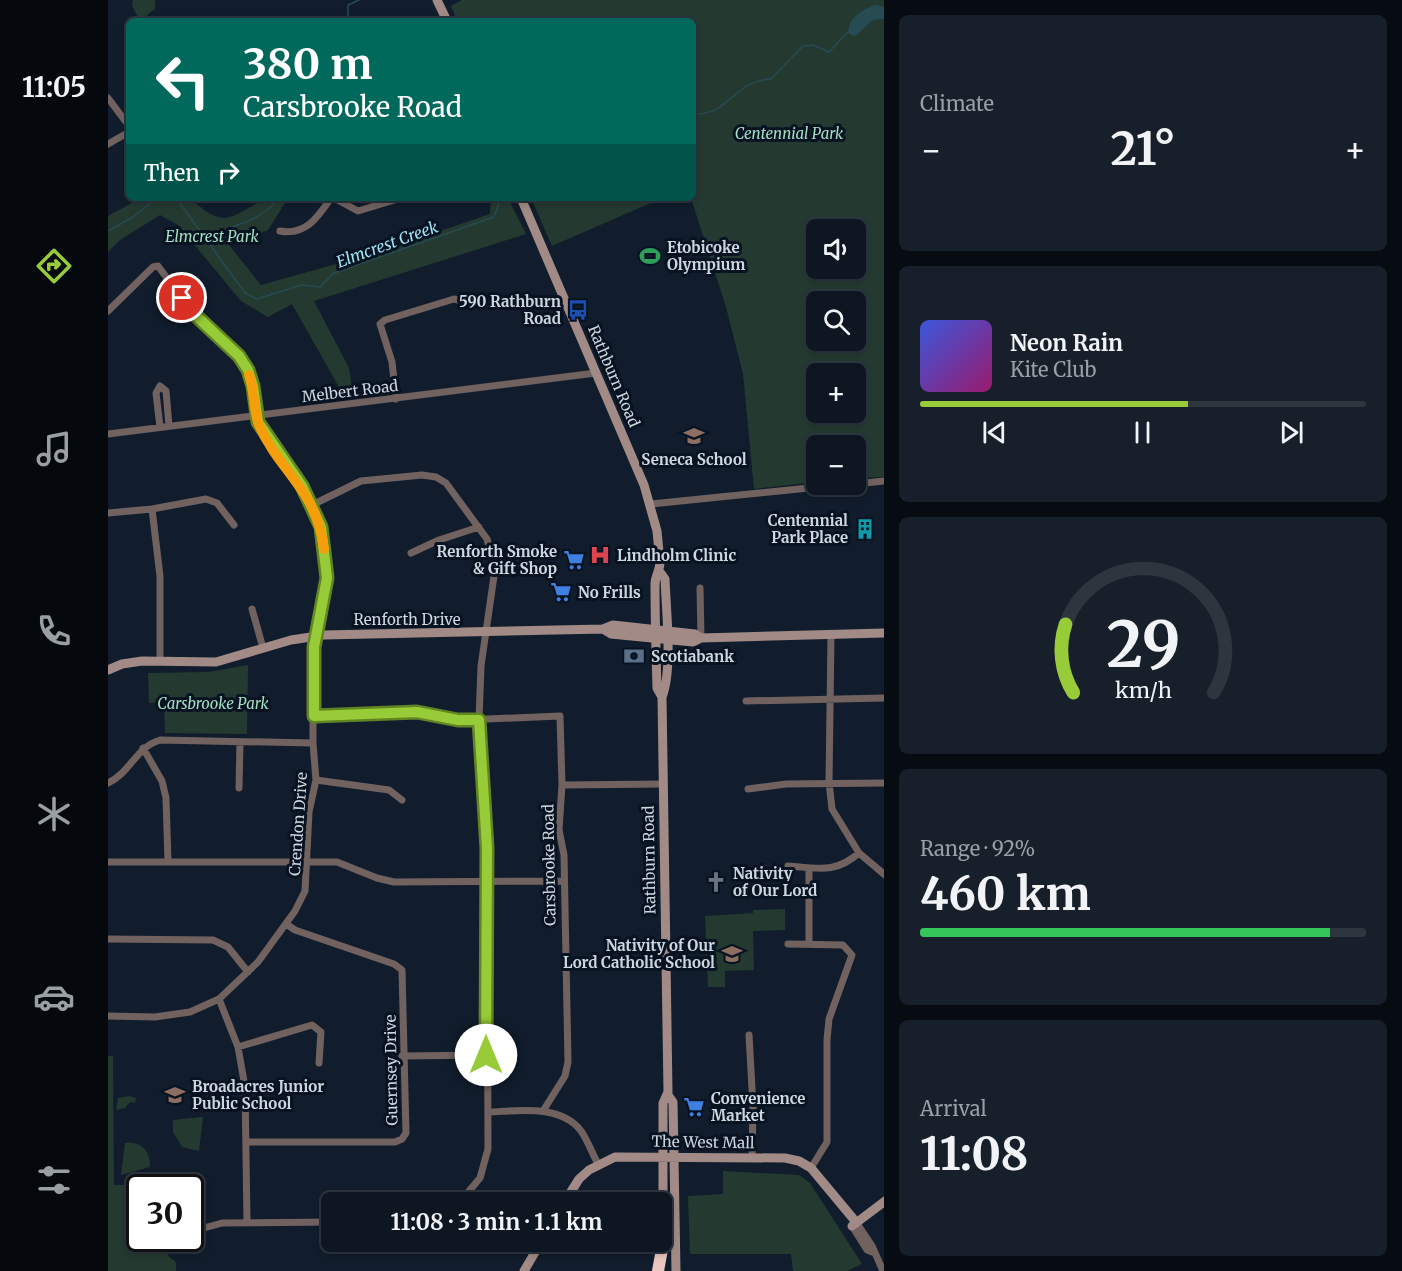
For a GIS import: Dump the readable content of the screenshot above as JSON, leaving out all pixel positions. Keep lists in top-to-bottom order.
{
  "streets": {
    "street": [
      "Rathburn Road",
      "Melbert Road",
      "Renforth Drive",
      "Crendon Drive",
      "Carsbrooke Road",
      "Guernsey Drive",
      "The West Mall"
    ]
  },
  "crossings": [
    ["Rathburn Road", "Melbert Road"],
    ["Rathburn Road", "Renforth Drive"],
    ["Rathburn Road", "The West Mall"],
    ["Melbert Road", "Crendon Drive"],
    ["Renforth Drive", "Crendon Drive"],
    ["Crendon Drive", "Carsbrooke Road"],
    ["Crendon Drive", "Guernsey Drive"]
  ],
  "water": ["Elmcrest Creek"],
  "parks": ["Centennial Park", "Elmcrest Park", "Carsbrooke Park"],
  "places": {
    "sports": ["Etobicoke Olympium"],
    "bus stop": ["590 Rathburn Road"],
    "school or university": ["Seneca School", "Nativity of Our Lord Catholic School", "Broadacres Junior Public School"],
    "building": ["Centennial Park Place"],
    "hospital": ["Lindholm Clinic"],
    "supermarket": ["Renforth Smoke & Gift Shop", "No Frills", "Convenience Market"],
    "bank": ["Scotiabank"],
    "church": ["Nativity of Our Lord"]
  },
  "page": {
    "tabs": "11:05",
    "tile": [
      "Climate",
      ["Range · 92%", "460 km"],
      ["Arrival", "11:08"]
    ],
    "turn": ["380 m", "Carsbrooke Road"],
    "heat": ["−", "21°", "+"],
    "then": "Then",
    "map_buttons": ["+", "−"],
    "song": ["Neon Rain", "Kite Club"],
    "limit": "30",
    "trip": "11:08 · 3 min · 1.1 km",
    "gauge": ["29", "km/h"]
  }
}
